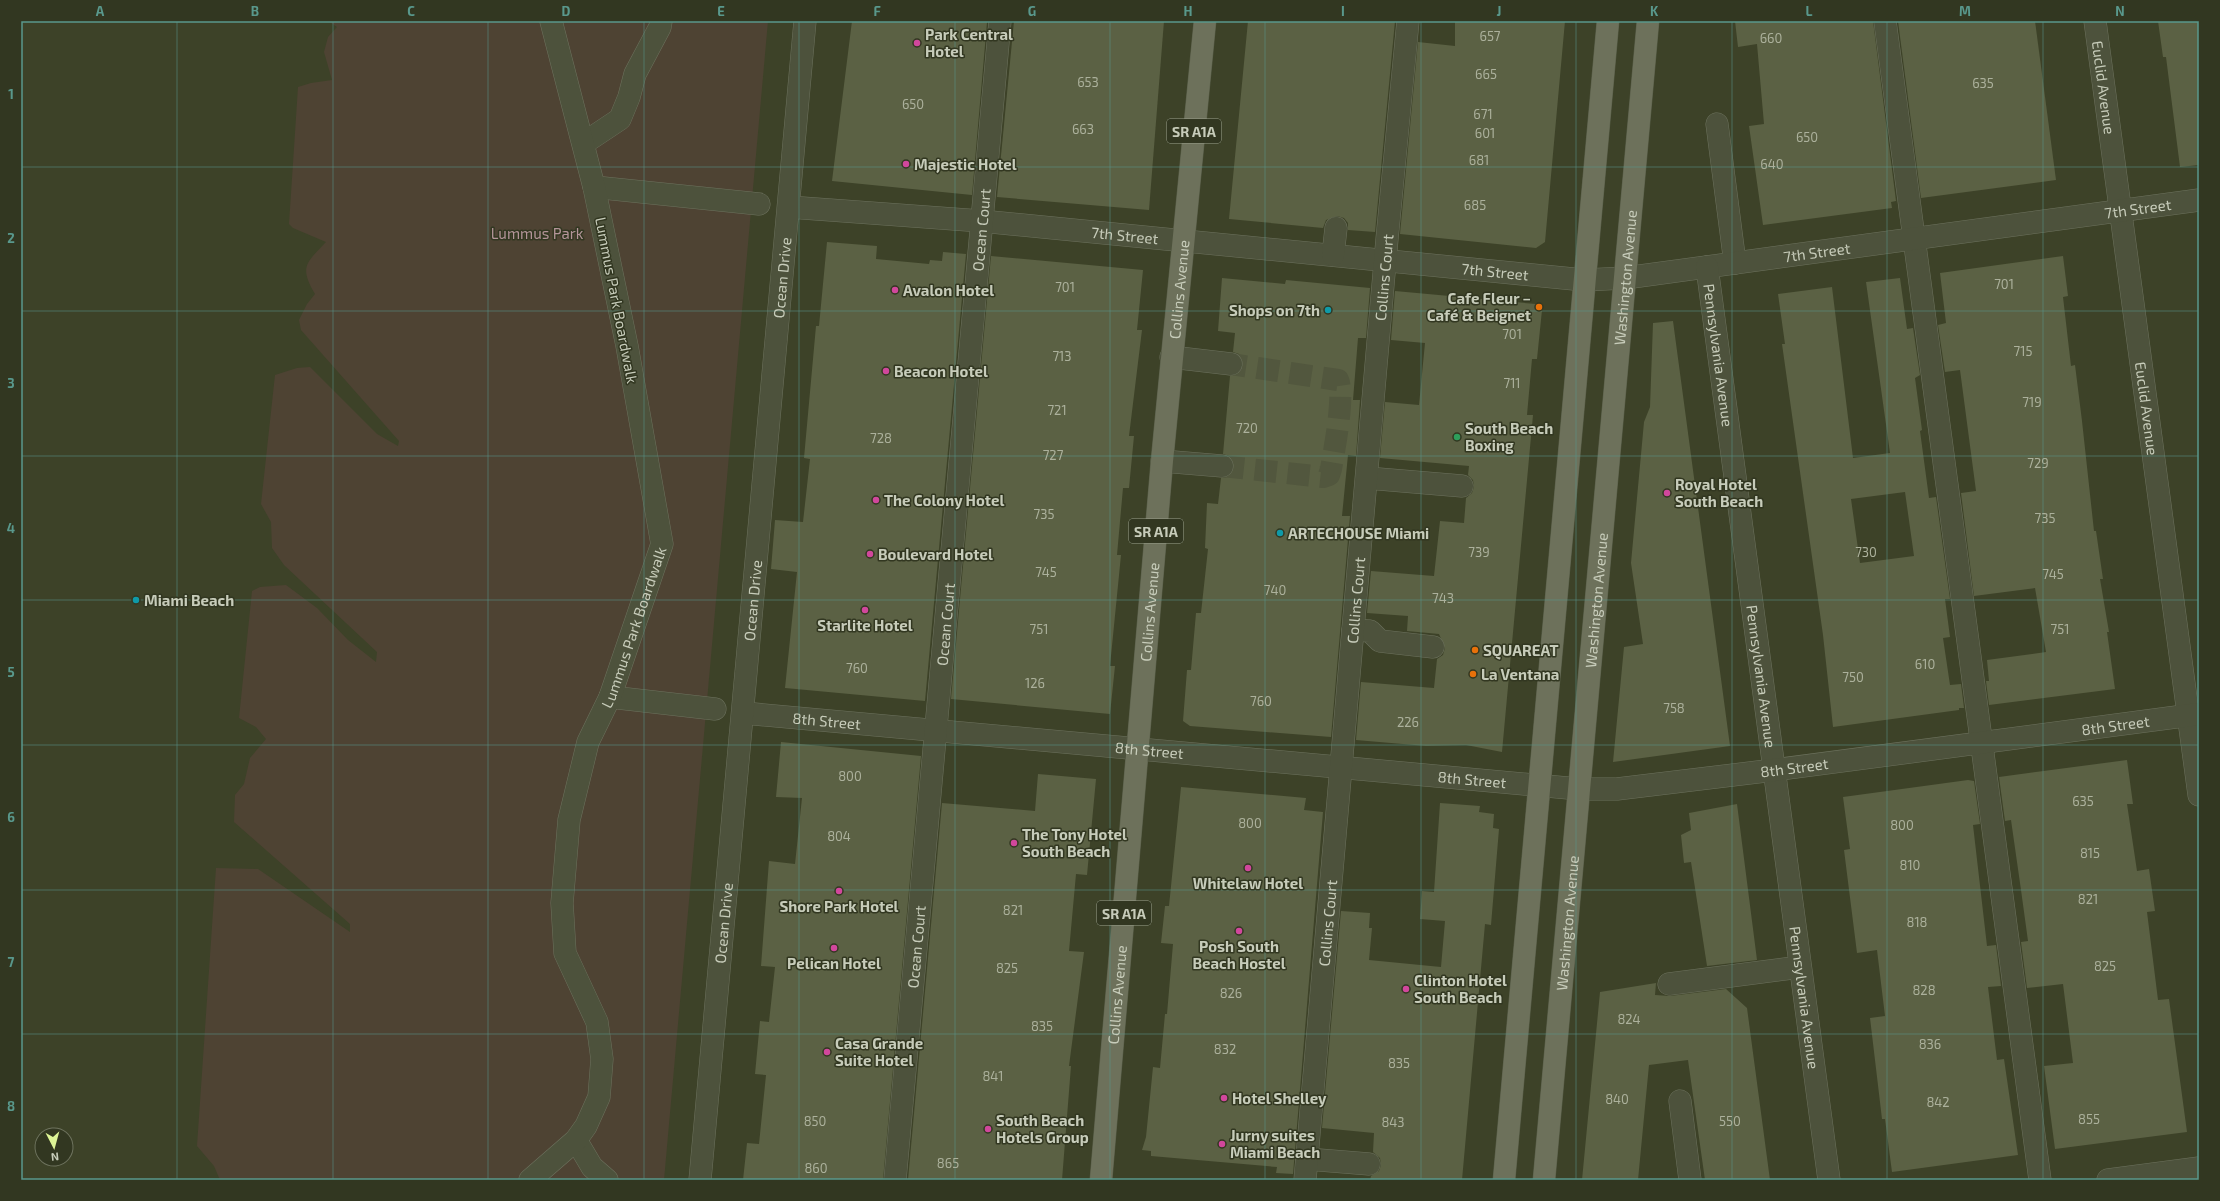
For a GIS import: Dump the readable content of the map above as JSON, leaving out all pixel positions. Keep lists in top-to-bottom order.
{
  "streets": {
    "main road": ["SR A1A", "Washington Avenue", "Collins Avenue"],
    "street": [
      "Euclid Avenue",
      "7th Street",
      "Ocean Court",
      "Ocean Drive",
      "Collins Court",
      "Lummus Park Boardwalk",
      "Pennsylvania Avenue",
      "8th Street"
    ]
  },
  "crossings": [
    ["Euclid Avenue", "7th Street"],
    ["Euclid Avenue", "8th Street"],
    ["7th Street", "Ocean Court"],
    ["7th Street", "Ocean Drive"],
    ["7th Street", "Collins Court"],
    ["7th Street", "Washington Avenue"],
    ["7th Street", "Collins Avenue"],
    ["7th Street", "Pennsylvania Avenue"],
    ["Ocean Court", "8th Street"],
    ["Ocean Drive", "8th Street"],
    ["Collins Court", "8th Street"],
    ["Washington Avenue", "8th Street"],
    ["Collins Avenue", "8th Street"],
    ["Pennsylvania Avenue", "8th Street"]
  ],
  "parks": ["Lummus Park"],
  "places": [
    "Park Central Hotel",
    "Majestic Hotel",
    "Avalon Hotel",
    "Cafe Fleur – Café & Beignet",
    "Shops on 7th",
    "Beacon Hotel",
    "South Beach Boxing",
    "Royal Hotel South Beach",
    "The Colony Hotel",
    "ARTECHOUSE Miami",
    "Boulevard Hotel",
    "Miami Beach",
    "Starlite Hotel",
    "SQUAREAT",
    "La Ventana",
    "The Tony Hotel South Beach",
    "Whitelaw Hotel",
    "Shore Park Hotel",
    "Posh South Beach Hostel",
    "Pelican Hotel",
    "Clinton Hotel South Beach",
    "Casa Grande Suite Hotel",
    "Hotel Shelley",
    "South Beach Hotels Group",
    "Jurny suites Miami Beach"
  ],
  "house_numbers": [
    "657",
    "660",
    "665",
    "653",
    "635",
    "650",
    "671",
    "663",
    "601",
    "650",
    "681",
    "640",
    "685",
    "701",
    "701",
    "701",
    "715",
    "713",
    "711",
    "719",
    "721",
    "720",
    "728",
    "727",
    "729",
    "735",
    "735",
    "739",
    "730",
    "745",
    "745",
    "740",
    "743",
    "751",
    "751",
    "610",
    "760",
    "750",
    "126",
    "760",
    "758",
    "226",
    "800",
    "635",
    "800",
    "800",
    "804",
    "815",
    "810",
    "821",
    "821",
    "818",
    "825",
    "825",
    "828",
    "826",
    "824",
    "835",
    "836",
    "832",
    "835",
    "841",
    "840",
    "842",
    "855",
    "850",
    "550",
    "843",
    "865",
    "860"
  ],
  "north": "bottom",
  "grid": {
    "columns": [
      "A",
      "B",
      "C",
      "D",
      "E",
      "F",
      "G",
      "H",
      "I",
      "J",
      "K",
      "L",
      "M",
      "N"
    ],
    "rows": [
      "1",
      "2",
      "3",
      "4",
      "5",
      "6",
      "7",
      "8"
    ]
  }
}
